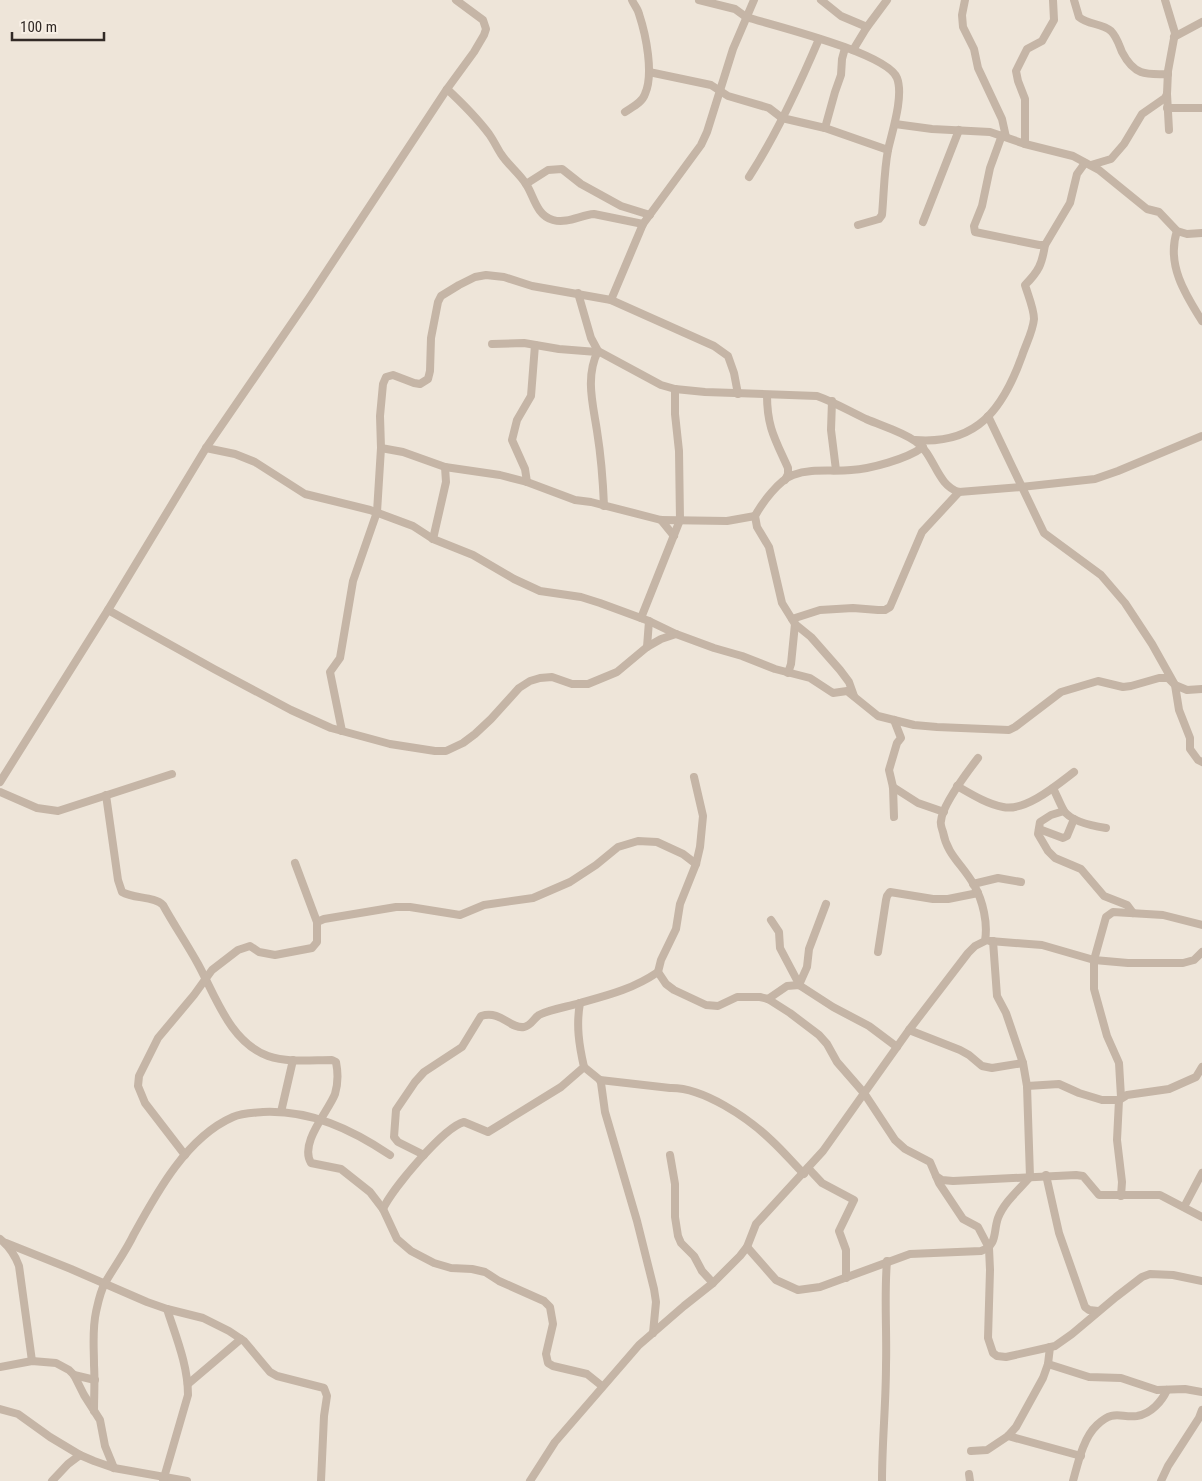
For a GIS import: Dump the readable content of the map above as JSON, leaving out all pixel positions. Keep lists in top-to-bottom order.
{
  "scale_bar": "100 m"
}
